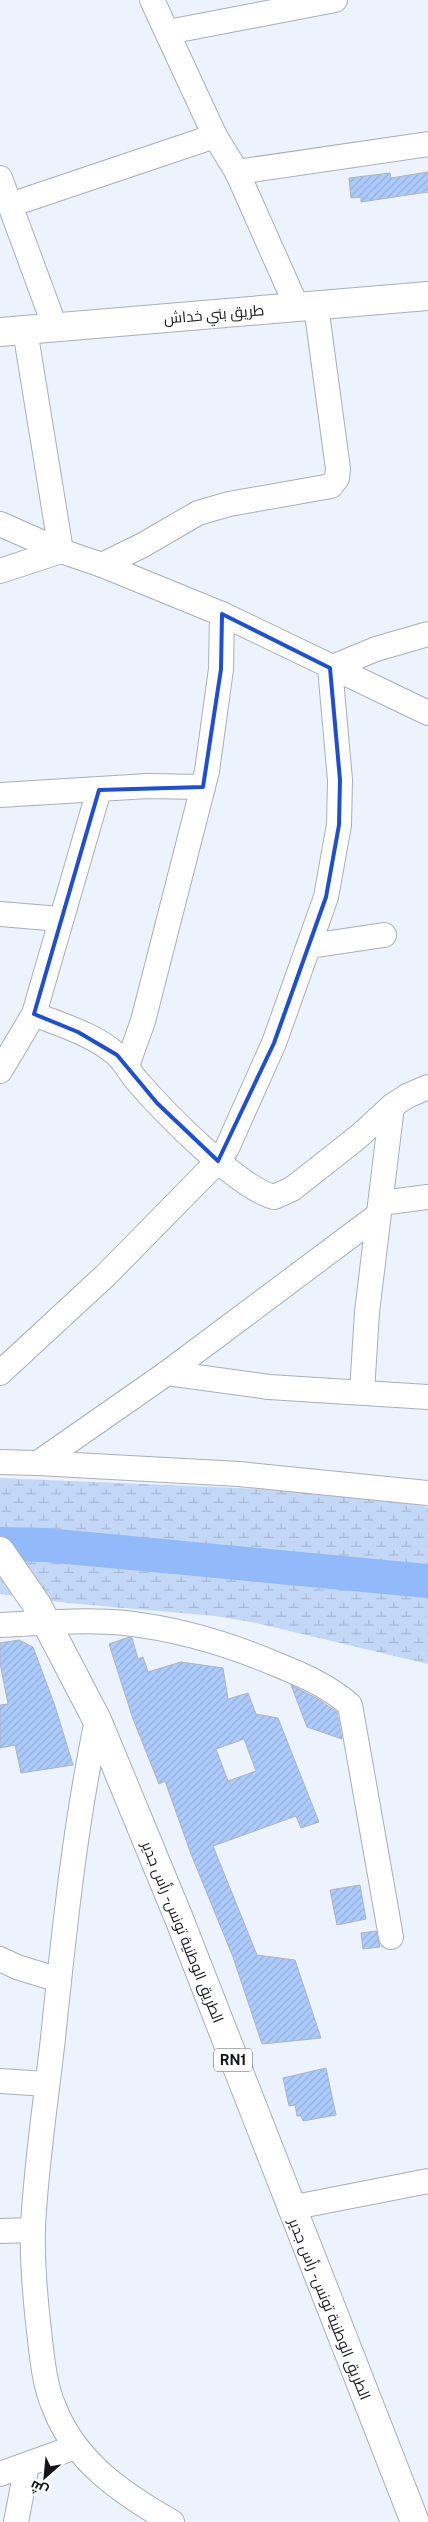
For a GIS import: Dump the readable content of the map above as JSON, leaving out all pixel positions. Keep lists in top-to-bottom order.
{
  "streets": {
    "main road": ["طريق بني خداش", "الطريق الوطنية تونس - رأس جدير", "RN1"]
  },
  "north": "bottom left"
}
